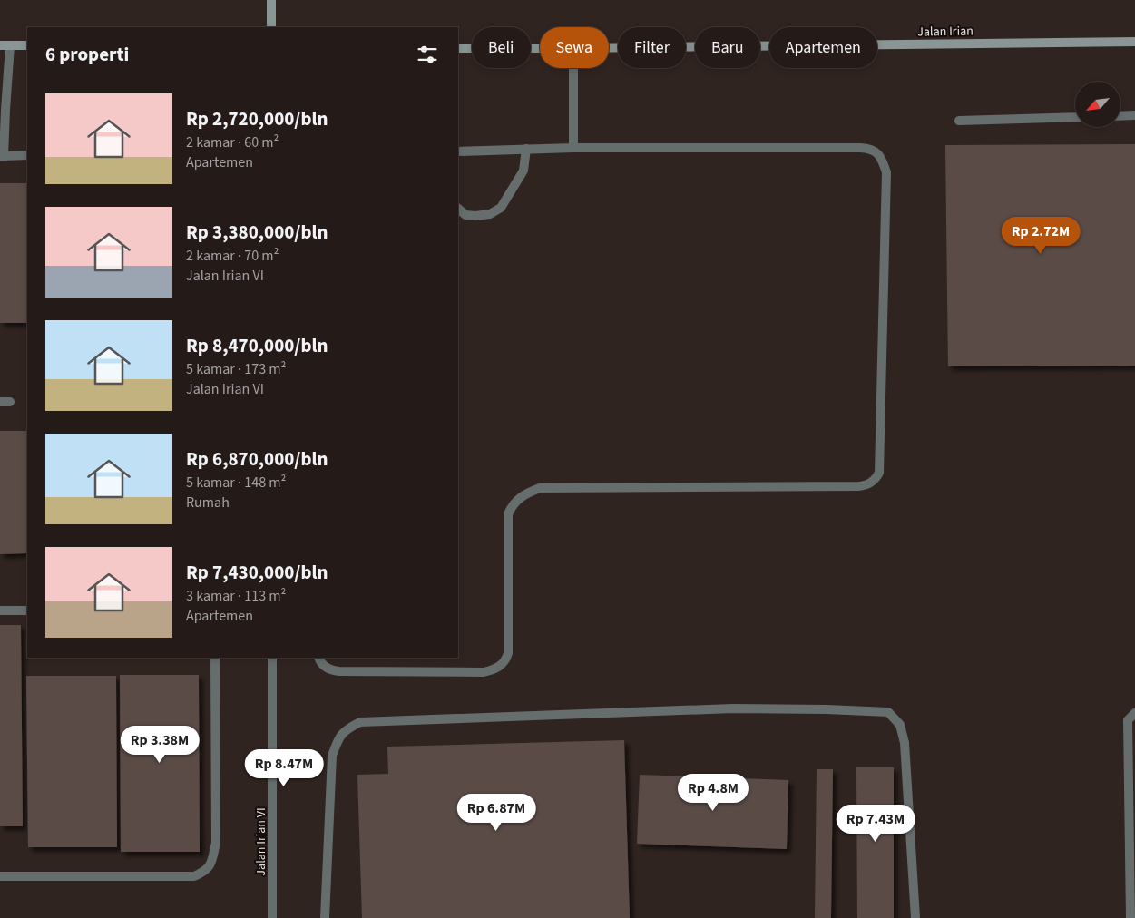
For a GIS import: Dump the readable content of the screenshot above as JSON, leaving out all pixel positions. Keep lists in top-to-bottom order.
{
  "streets": {
    "street": ["Jalan Irian", "Jalan Irian VI"]
  },
  "north": "bottom left",
  "page": {
    "chip": [
      "Beli",
      "Sewa",
      "Filter",
      "Baru",
      "Apartemen"
    ],
    "heading": "6 properti",
    "list": [
      {
        "name": "Rp 2,720,000/bln",
        "note": "2 kamar · 60 m² · Apartemen"
      },
      {
        "name": "Rp 3,380,000/bln",
        "note": "2 kamar · 70 m² · Jalan Irian VI"
      },
      {
        "name": "Rp 8,470,000/bln",
        "note": "5 kamar · 173 m² · Jalan Irian VI"
      },
      {
        "name": "Rp 6,870,000/bln",
        "note": "5 kamar · 148 m² · Rumah"
      },
      {
        "name": "Rp 7,430,000/bln",
        "note": "3 kamar · 113 m² · Apartemen"
      }
    ],
    "price": [
      "Rp 2.72M",
      "Rp 3.38M",
      "Rp 8.47M",
      "Rp 4.8M",
      "Rp 6.87M",
      "Rp 7.43M"
    ]
  }
}
